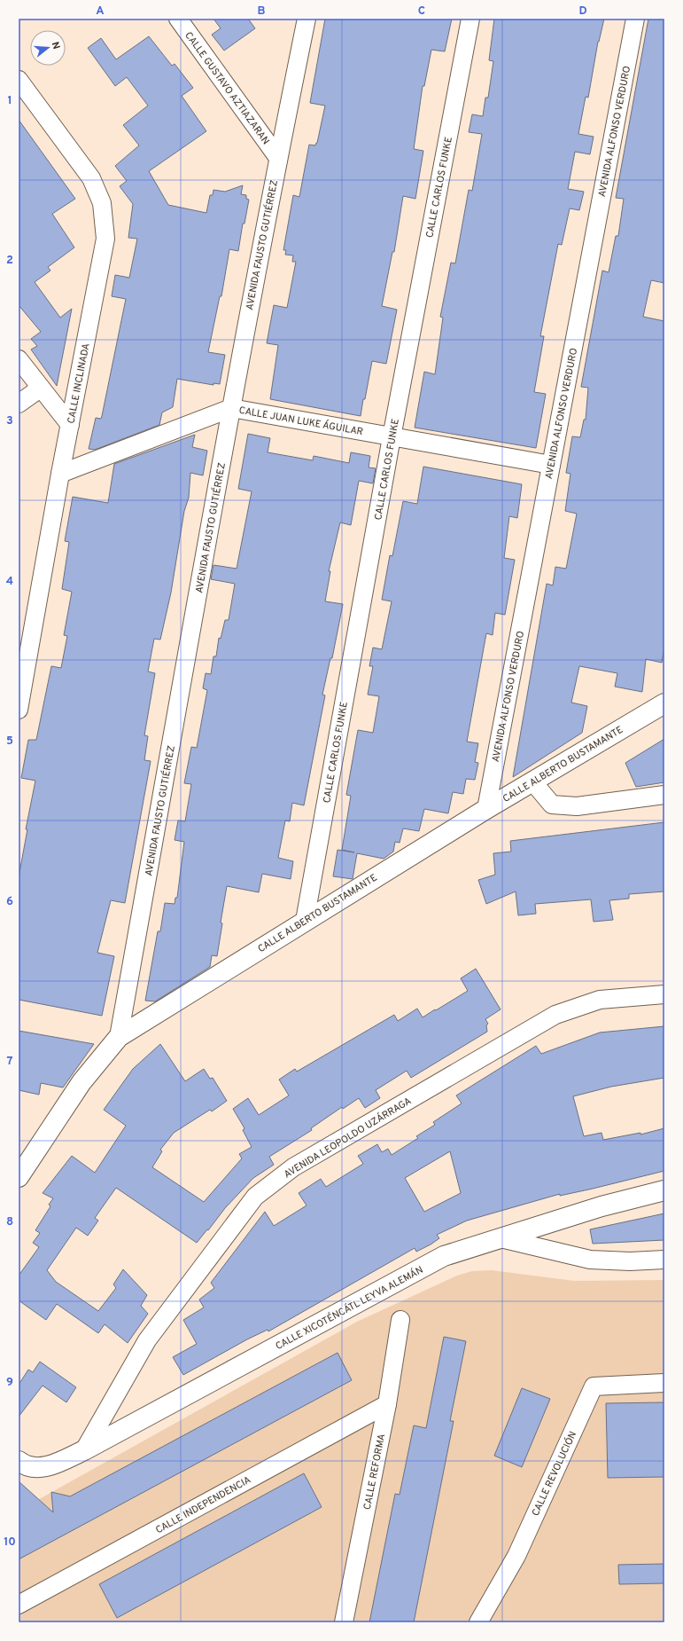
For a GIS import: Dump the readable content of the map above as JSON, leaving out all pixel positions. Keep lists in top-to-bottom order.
{
  "streets": {
    "street": [
      "CALLE GUSTAVO AZTIAZARAN",
      "AVENIDA ALFONSO VERDURO",
      "CALLE CARLOS FUNKE",
      "AVENIDA FAUSTO GUTIÉRREZ",
      "CALLE INCLINADA",
      "CALLE JUAN LUKE ÁGUILAR",
      "CALLE ALBERTO BUSTAMANTE",
      "AVENIDA LEOPOLDO UZÁRRAGA",
      "CALLE XICOTÉNCÁTL LEYVA ALEMÁN",
      "CALLE REFORMA",
      "CALLE REVOLUCIÓN",
      "CALLE INDEPENDENCIA"
    ]
  },
  "crossings": [
    ["CALLE GUSTAVO AZTIAZARAN", "AVENIDA FAUSTO GUTIÉRREZ"],
    ["AVENIDA ALFONSO VERDURO", "CALLE JUAN LUKE ÁGUILAR"],
    ["AVENIDA ALFONSO VERDURO", "CALLE ALBERTO BUSTAMANTE"],
    ["CALLE CARLOS FUNKE", "CALLE JUAN LUKE ÁGUILAR"],
    ["CALLE CARLOS FUNKE", "CALLE ALBERTO BUSTAMANTE"],
    ["AVENIDA FAUSTO GUTIÉRREZ", "CALLE JUAN LUKE ÁGUILAR"],
    ["AVENIDA FAUSTO GUTIÉRREZ", "CALLE ALBERTO BUSTAMANTE"],
    ["CALLE INCLINADA", "CALLE JUAN LUKE ÁGUILAR"],
    ["AVENIDA LEOPOLDO UZÁRRAGA", "CALLE XICOTÉNCÁTL LEYVA ALEMÁN"],
    ["CALLE REFORMA", "CALLE INDEPENDENCIA"]
  ],
  "north": "right",
  "grid": {
    "columns": [
      "A",
      "B",
      "C",
      "D"
    ],
    "rows": [
      "1",
      "2",
      "3",
      "4",
      "5",
      "6",
      "7",
      "8",
      "9",
      "10"
    ]
  }
}
